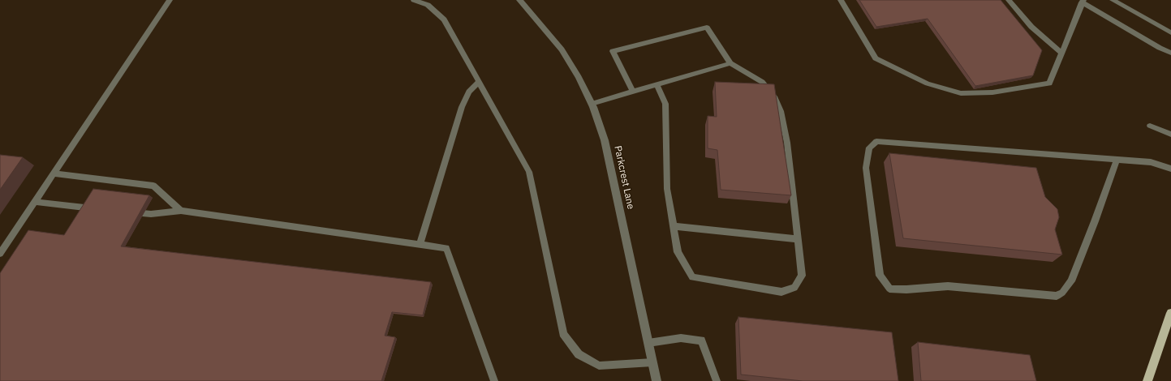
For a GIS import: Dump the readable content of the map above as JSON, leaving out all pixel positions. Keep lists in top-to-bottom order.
{
  "streets": {
    "street": ["Parkcrest Lane"]
  }
}
